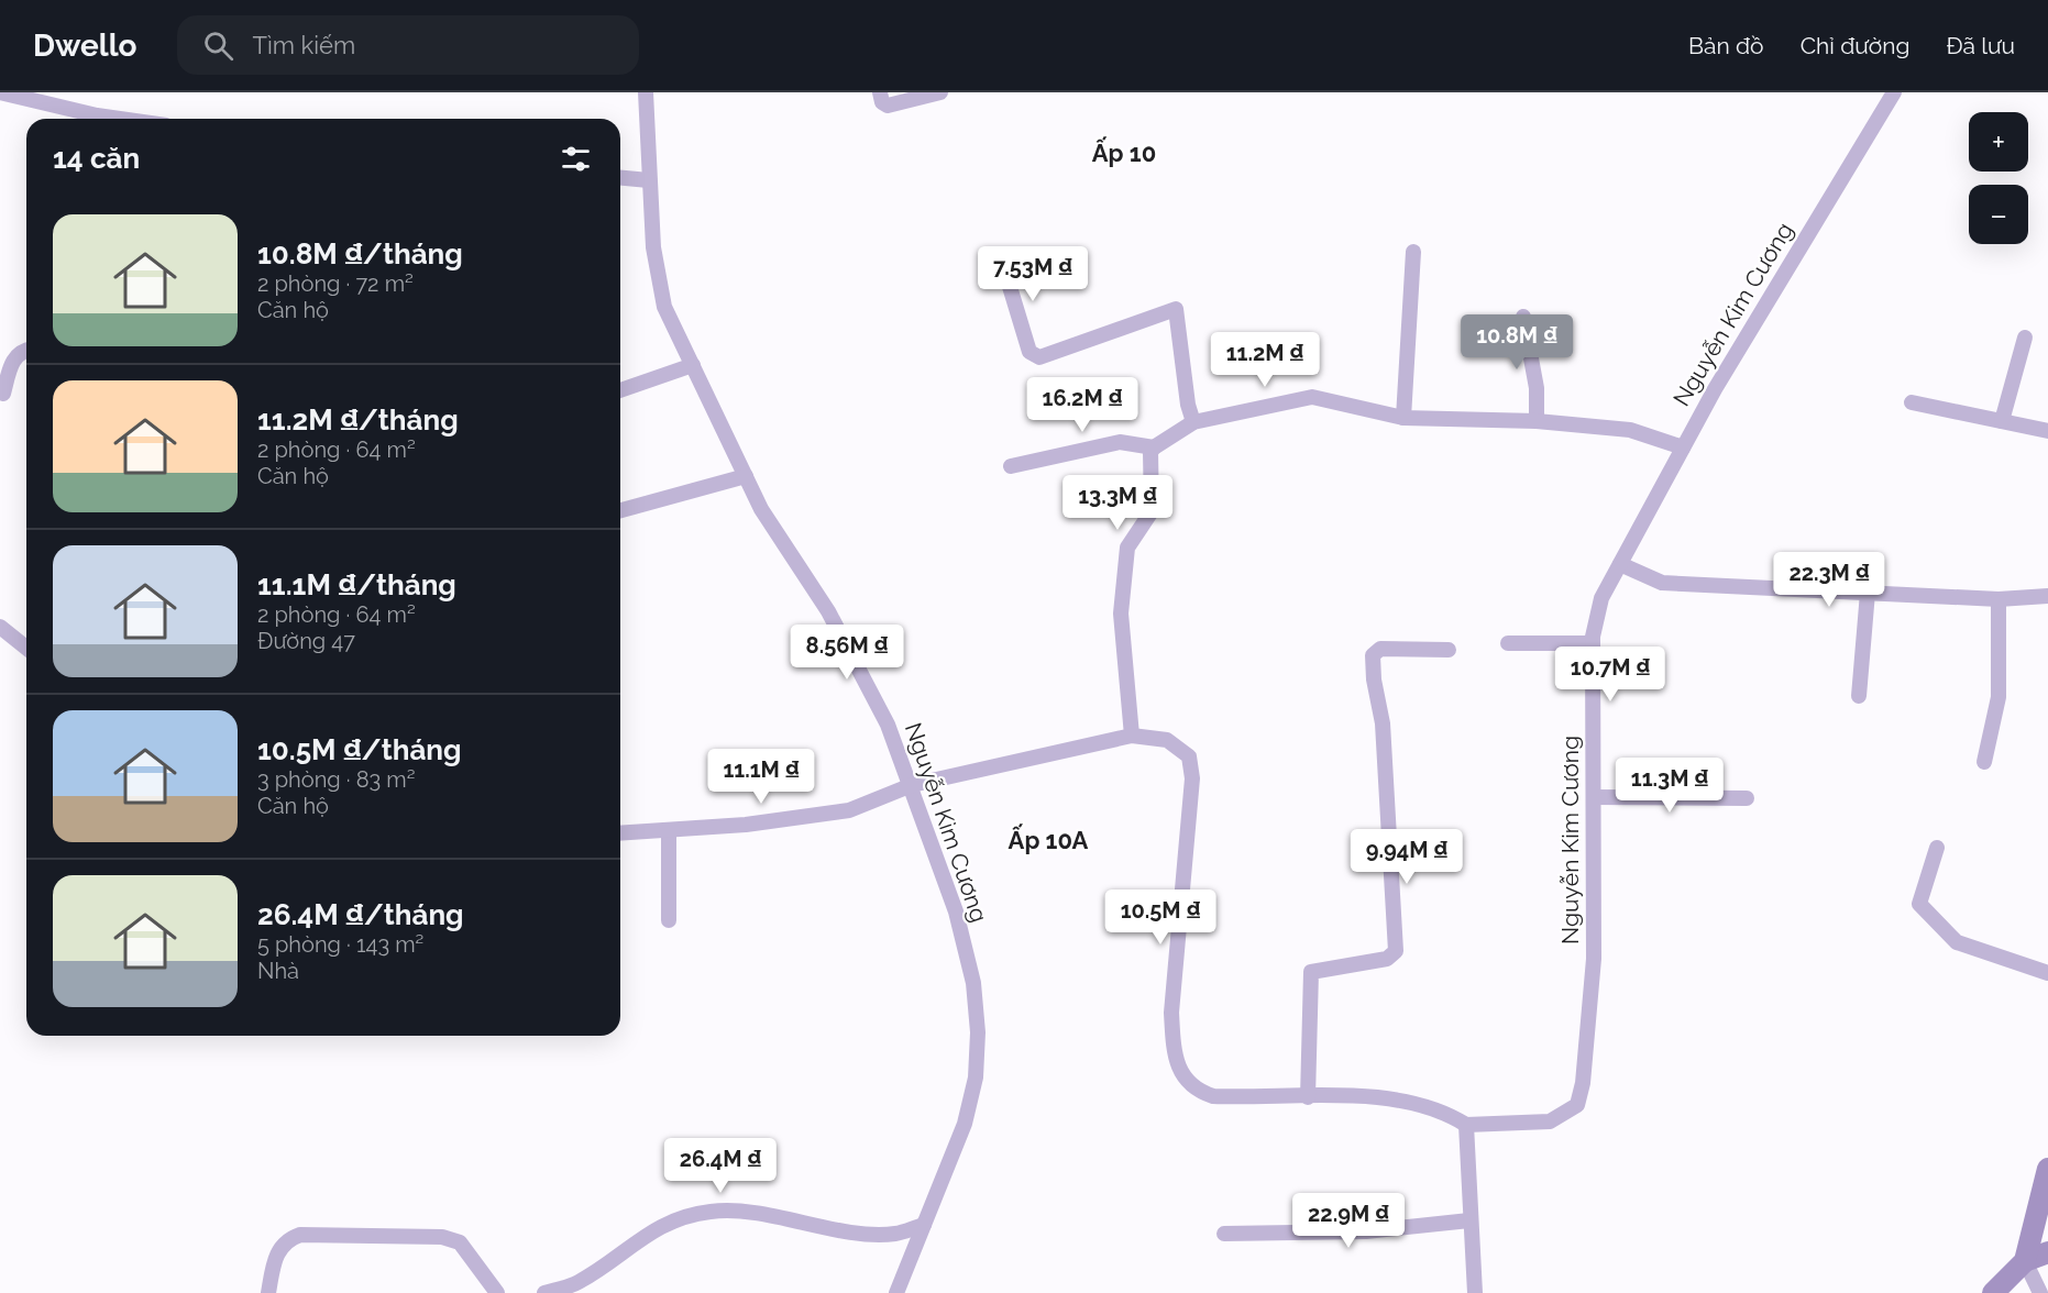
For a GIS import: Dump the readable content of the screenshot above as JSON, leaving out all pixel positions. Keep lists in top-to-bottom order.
{
  "streets": {
    "street": ["Nguyễn Kim Cương"]
  },
  "districts": ["Ấp 10", "Ấp 10A"],
  "page": {
    "header": "Dwello",
    "search": "Tìm kiếm",
    "nav": ["Bản đồ", "Chỉ đường", "Đã lưu"],
    "map_buttons": ["+", "−"],
    "heading": "14 căn",
    "list": [
      {
        "name": "10.8M ₫/tháng",
        "note": "2 phòng · 72 m² · Căn hộ"
      },
      {
        "name": "11.2M ₫/tháng",
        "note": "2 phòng · 64 m² · Căn hộ"
      },
      {
        "name": "11.1M ₫/tháng",
        "note": "2 phòng · 64 m² · Đường 47"
      },
      {
        "name": "10.5M ₫/tháng",
        "note": "3 phòng · 83 m² · Căn hộ"
      },
      {
        "name": "26.4M ₫/tháng",
        "note": "5 phòng · 143 m² · Nhà"
      }
    ],
    "price": [
      "7.53M ₫",
      "10.8M ₫",
      "11.2M ₫",
      "16.2M ₫",
      "13.3M ₫",
      "22.3M ₫",
      "8.56M ₫",
      "10.7M ₫",
      "11.1M ₫",
      "11.3M ₫",
      "9.94M ₫",
      "10.5M ₫",
      "26.4M ₫",
      "22.9M ₫"
    ]
  }
}
